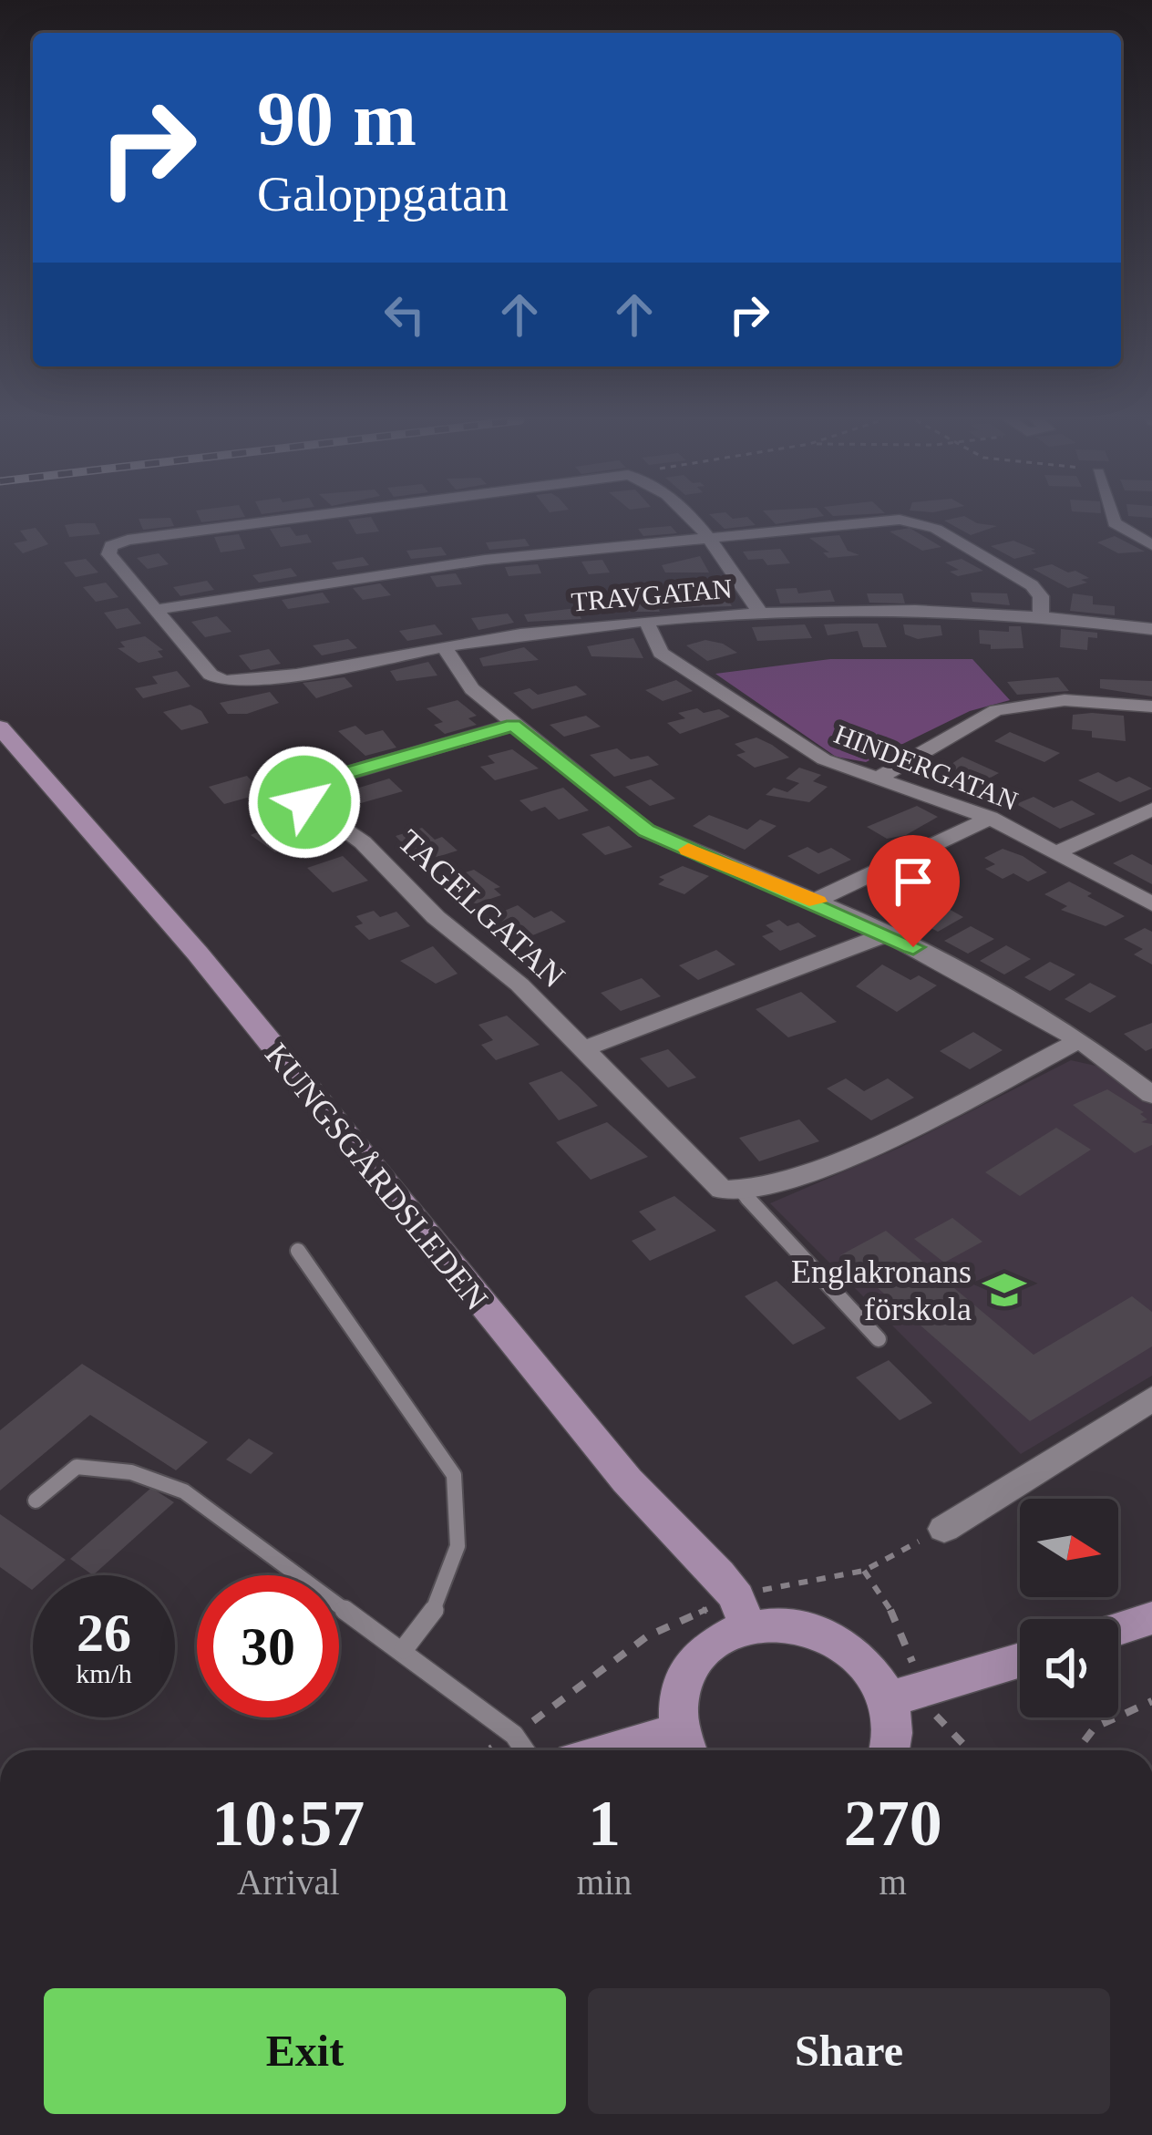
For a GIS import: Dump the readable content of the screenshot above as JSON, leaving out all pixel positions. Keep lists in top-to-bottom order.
{
  "streets": {
    "main road": ["KUNGSGÅRDSLEDEN"],
    "street": ["TRAVGATAN", "HINDERGATAN", "TAGELGATAN"]
  },
  "crossings": [
    ["TRAVGATAN", "HINDERGATAN"]
  ],
  "places": {
    "school or university": ["Englakronans förskola"]
  },
  "north": "right",
  "page": {
    "turn": ["90 m", "Galoppgatan"],
    "speed": "26 km/h",
    "limit": "30",
    "eta": [
      "10:57",
      "Arrival",
      "1",
      "min",
      "270",
      "m"
    ],
    "buttons": ["Exit", "Share"]
  }
}
